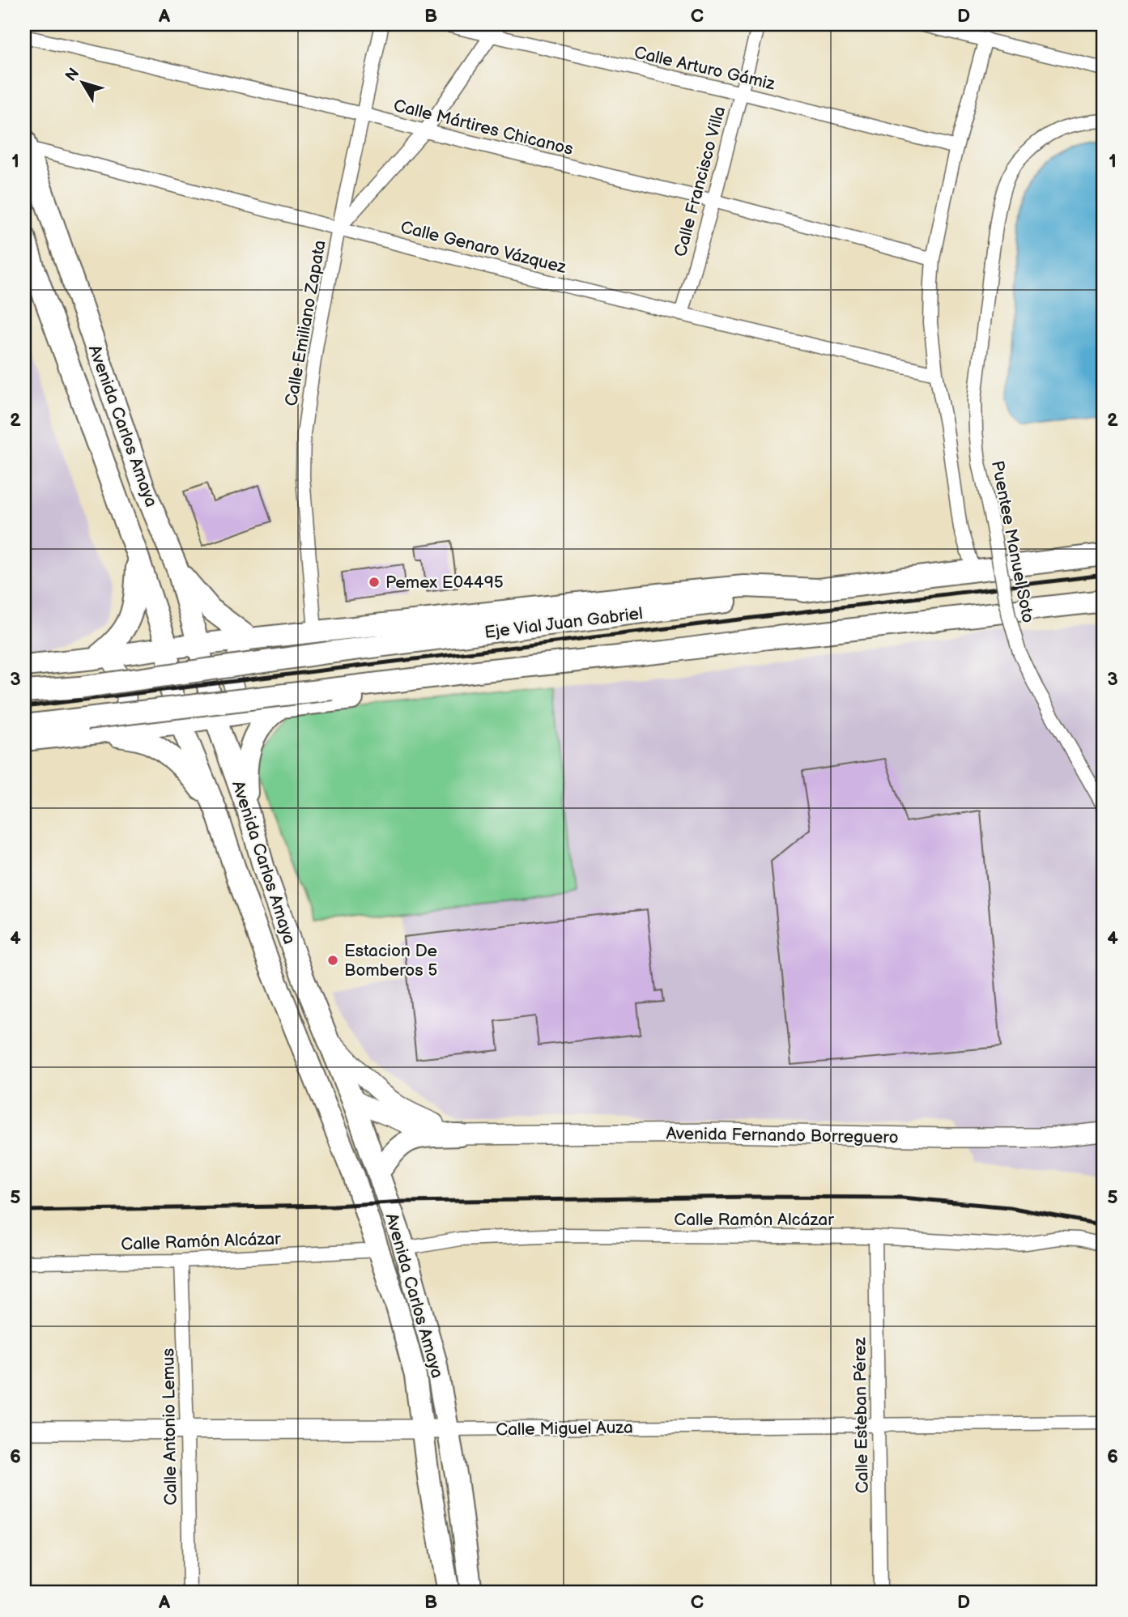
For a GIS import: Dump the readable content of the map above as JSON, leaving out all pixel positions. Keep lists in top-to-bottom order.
{
  "streets": {
    "main road": [
      "Avenida Carlos Amaya",
      "Eje Vial Juan Gabriel",
      "Avenida Fernando Borreguero",
      "Calle Miguel Auza"
    ],
    "street": [
      "Calle Arturo Gámiz",
      "Calle Mártires Chicanos",
      "Calle Francisco Villa",
      "Calle Genaro Vázquez",
      "Calle Emiliano Zapata",
      "Puentee Manuel Soto",
      "Calle Ramón Alcázar",
      "Calle Esteban Pérez",
      "Calle Antonio Lemus"
    ]
  },
  "crossings": [
    ["Calle Arturo Gámiz", "Calle Francisco Villa"],
    ["Calle Mártires Chicanos", "Calle Francisco Villa"],
    ["Calle Mártires Chicanos", "Calle Emiliano Zapata"],
    ["Calle Francisco Villa", "Calle Genaro Vázquez"],
    ["Calle Genaro Vázquez", "Calle Emiliano Zapata"],
    ["Calle Genaro Vázquez", "Avenida Carlos Amaya"],
    ["Avenida Carlos Amaya", "Calle Ramón Alcázar"],
    ["Avenida Carlos Amaya", "Calle Miguel Auza"],
    ["Calle Ramón Alcázar", "Calle Esteban Pérez"],
    ["Calle Ramón Alcázar", "Calle Antonio Lemus"],
    ["Calle Esteban Pérez", "Calle Miguel Auza"],
    ["Calle Antonio Lemus", "Calle Miguel Auza"]
  ],
  "places": ["Pemex E04495", "Estacion De Bomberos 5"],
  "north": "top left",
  "grid": {
    "columns": [
      "A",
      "B",
      "C",
      "D"
    ],
    "rows": [
      "1",
      "2",
      "3",
      "4",
      "5",
      "6"
    ]
  }
}
